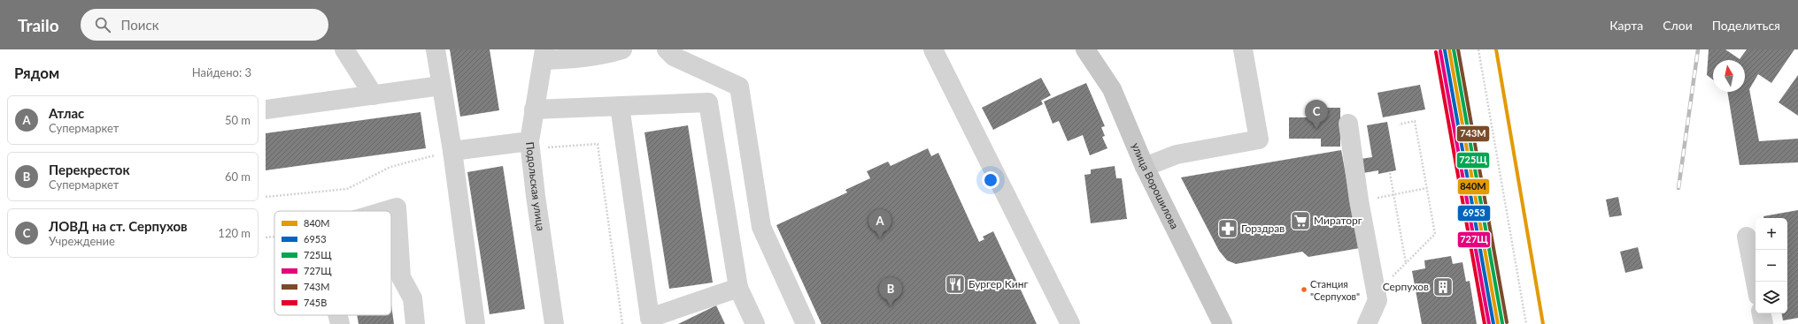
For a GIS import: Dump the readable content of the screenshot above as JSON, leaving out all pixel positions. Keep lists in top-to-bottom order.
{
  "streets": {
    "main road": ["улица Ворошилова"],
    "street": ["Подольская улица"]
  },
  "places": {
    "supermarket": ["Мираторг"],
    "pharmacy": ["Горздрав"],
    "restaurant": ["Бургер Кинг"],
    "building": ["Серпухов"],
    "other": ["Станция \"Серпухов\""]
  },
  "lines": [
    "transit line 840М",
    "transit line 725Щ",
    "transit line 743М",
    "transit line 6953",
    "transit line 727Щ",
    "transit line 745В"
  ],
  "legend": [
    "840М",
    "6953",
    "725Щ",
    "727Щ",
    "743М",
    "745В"
  ],
  "north": "top",
  "page": {
    "header": "Trailo",
    "search": "Поиск",
    "nav": ["Карта", "Слои", "Поделиться"],
    "heading": ["Рядом", "Найдено: 3"],
    "list": [
      {
        "mark": "A",
        "name": "Атлас",
        "note": "Супермаркет",
        "value": "50 m"
      },
      {
        "mark": "B",
        "name": "Перекресток",
        "note": "Супермаркет",
        "value": "60 m"
      },
      {
        "mark": "C",
        "name": "ЛОВД на ст. Серпухов",
        "note": "Учреждение",
        "value": "120 m"
      }
    ],
    "pins": ["C", "A", "B"],
    "map_buttons": ["+", "−"]
  }
}
